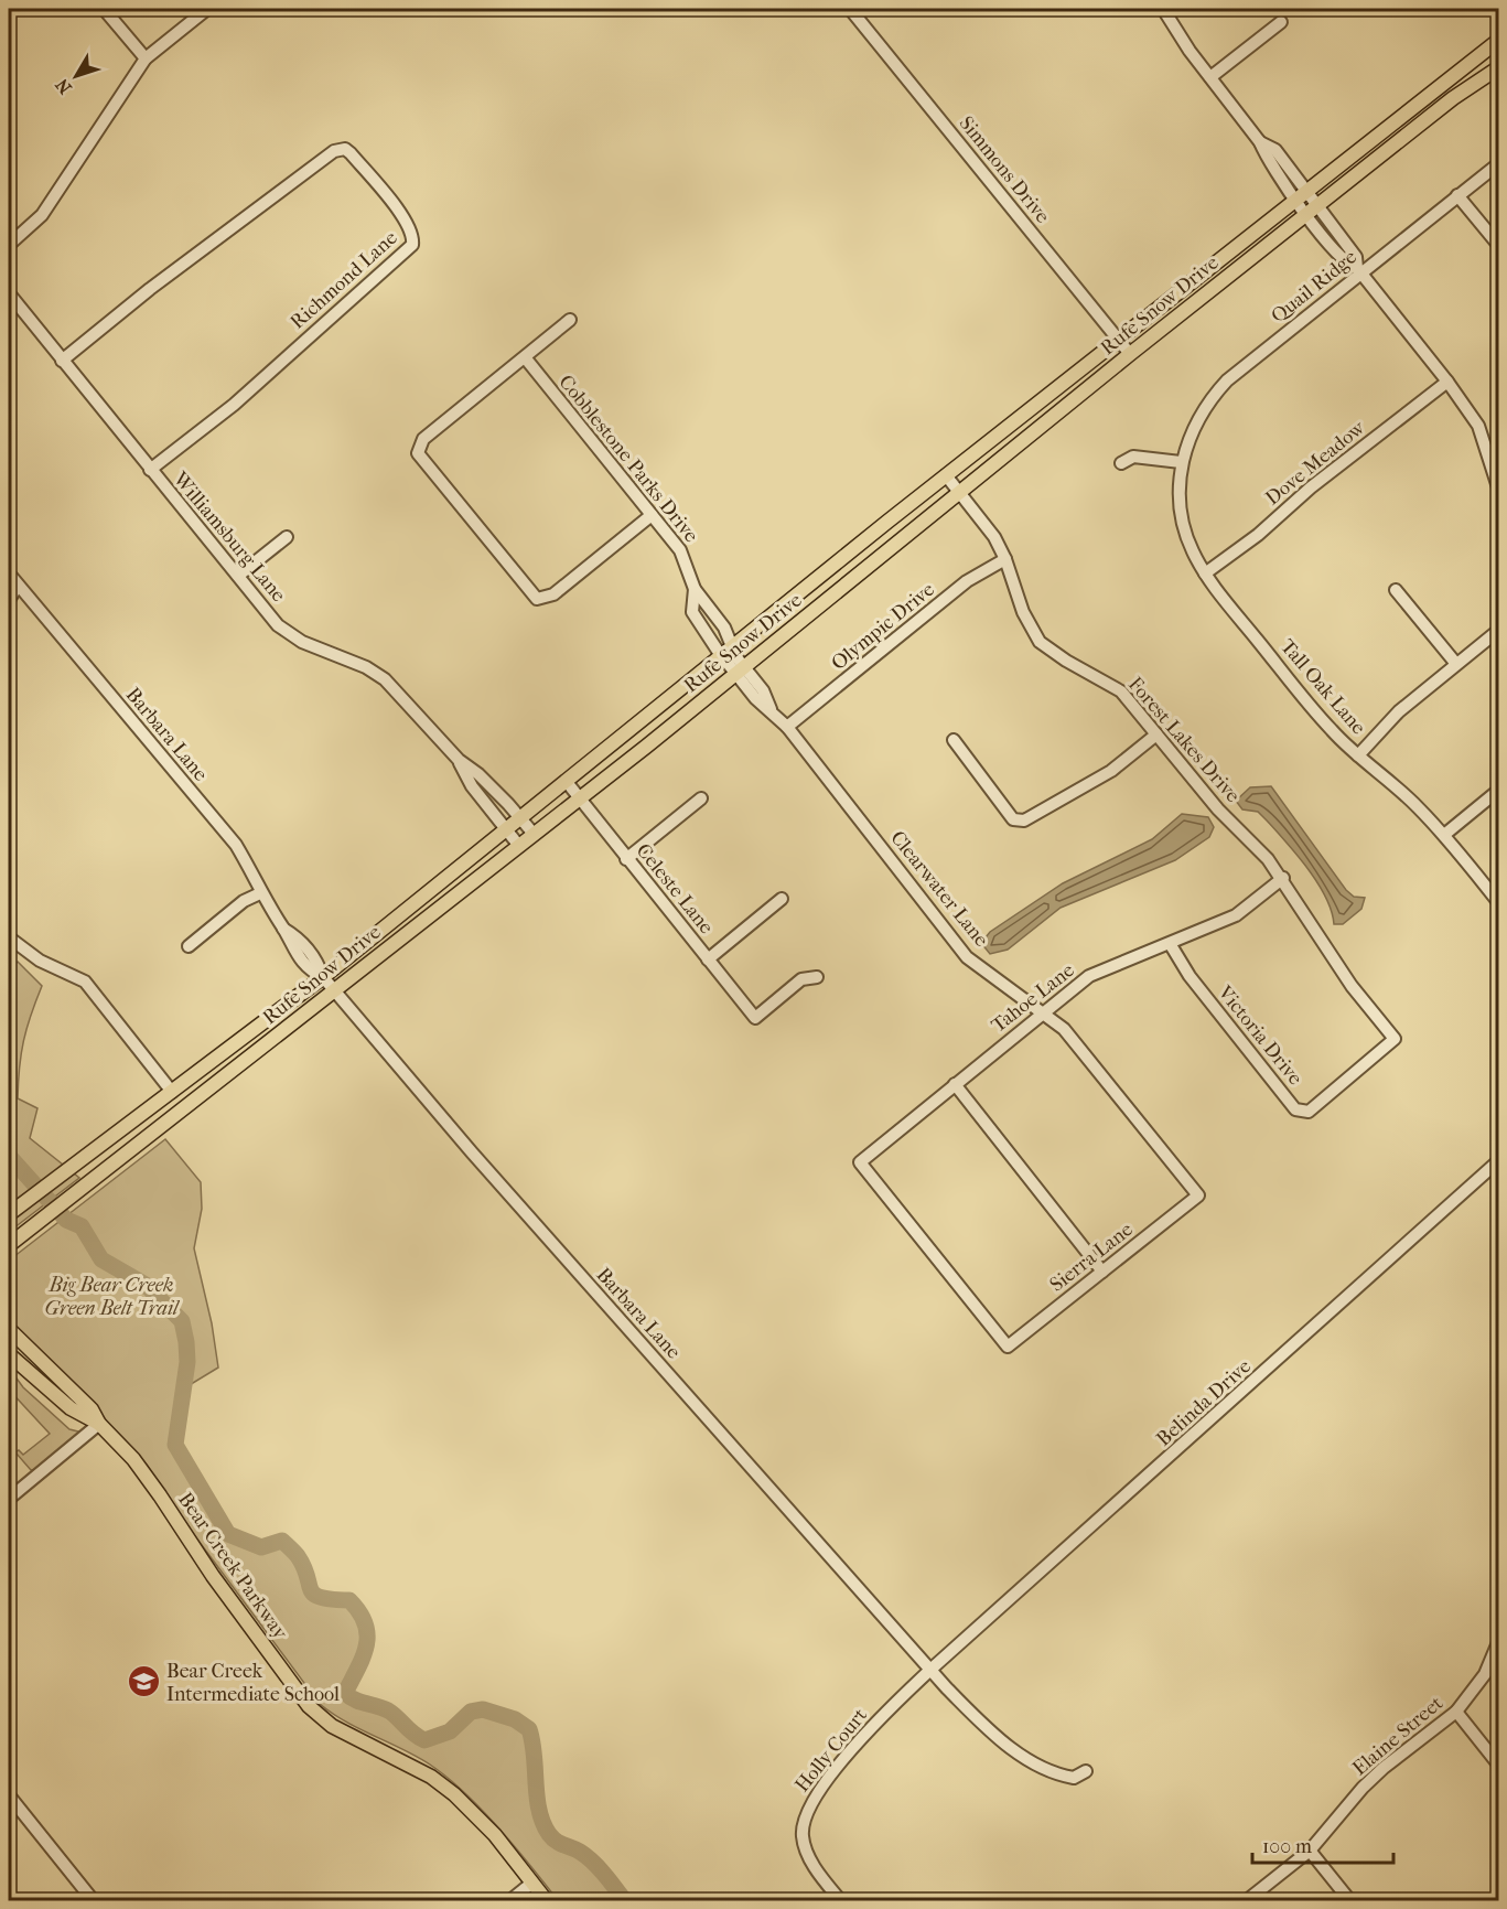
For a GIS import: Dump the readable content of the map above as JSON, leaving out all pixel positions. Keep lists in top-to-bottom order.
{
  "streets": {
    "main road": ["Rufe Snow Drive", "Bear Creek Parkway"],
    "street": [
      "Simmons Drive",
      "Richmond Lane",
      "Quail Ridge",
      "Cobblestone Parks Drive",
      "Dove Meadow",
      "Williamsburg Lane",
      "Olympic Drive",
      "Tall Oak Lane",
      "Barbara Lane",
      "Forest Lakes Drive",
      "Celeste Lane",
      "Clearwater Lane",
      "Tahoe Lane",
      "Victoria Drive",
      "Sierra Lane",
      "Belinda Drive",
      "Elaine Street",
      "Holly Court"
    ]
  },
  "crossings": [
    ["Simmons Drive", "Rufe Snow Drive"],
    ["Richmond Lane", "Williamsburg Lane"],
    ["Quail Ridge", "Tall Oak Lane"],
    ["Rufe Snow Drive", "Cobblestone Parks Drive"],
    ["Rufe Snow Drive", "Williamsburg Lane"],
    ["Rufe Snow Drive", "Barbara Lane"],
    ["Rufe Snow Drive", "Forest Lakes Drive"],
    ["Rufe Snow Drive", "Celeste Lane"],
    ["Rufe Snow Drive", "Clearwater Lane"],
    ["Cobblestone Parks Drive", "Clearwater Lane"],
    ["Dove Meadow", "Tall Oak Lane"],
    ["Olympic Drive", "Forest Lakes Drive"],
    ["Olympic Drive", "Clearwater Lane"],
    ["Barbara Lane", "Belinda Drive"],
    ["Barbara Lane", "Holly Court"],
    ["Forest Lakes Drive", "Tahoe Lane"],
    ["Forest Lakes Drive", "Victoria Drive"],
    ["Clearwater Lane", "Tahoe Lane"],
    ["Clearwater Lane", "Sierra Lane"],
    ["Tahoe Lane", "Victoria Drive"],
    ["Tahoe Lane", "Sierra Lane"],
    ["Belinda Drive", "Holly Court"]
  ],
  "parks": ["Big Bear Creek Green Belt Trail"],
  "places": {
    "school or university": ["Bear Creek Intermediate School"]
  },
  "scale_bar": "100 m",
  "north": "bottom left"
}
